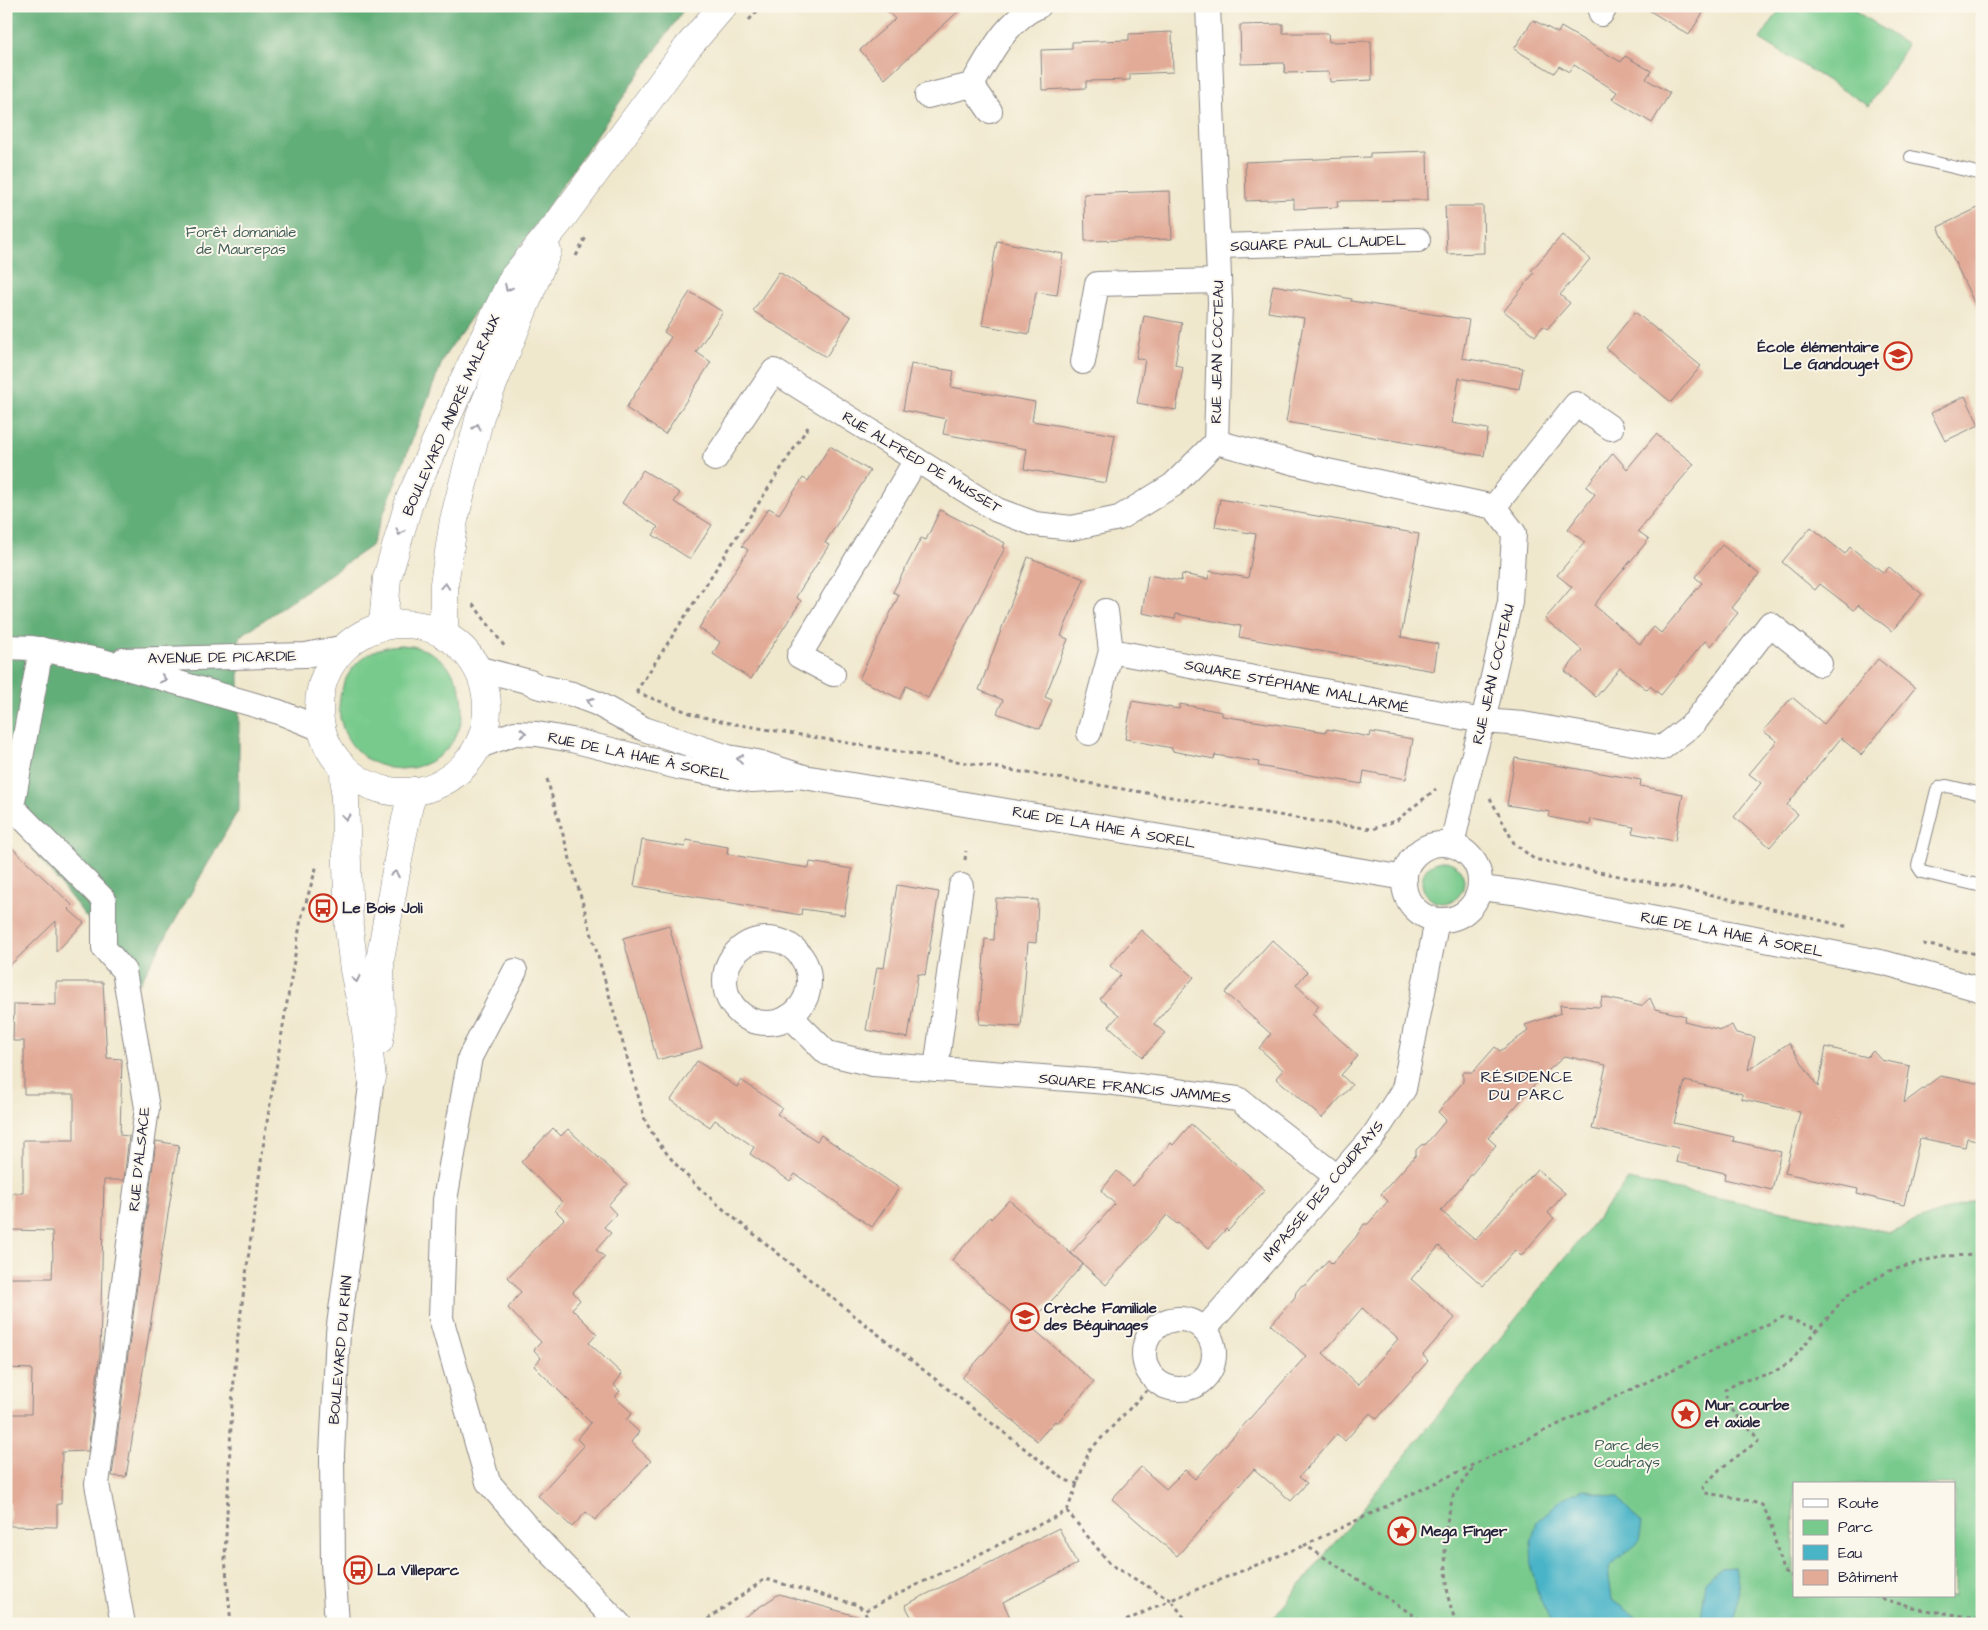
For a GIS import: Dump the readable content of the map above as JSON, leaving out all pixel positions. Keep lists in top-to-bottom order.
{
  "streets": {
    "street": [
      "SQUARE PAUL CLAUDEL",
      "RUE JEAN COCTEAU",
      "BOULEVARD ANDRÉ MALRAUX",
      "RUE ALFRED DE MUSSET",
      "AVENUE DE PICARDIE",
      "SQUARE STÉPHANE MALLARMÉ",
      "RUE DE LA HAIE À SOREL",
      "SQUARE FRANCIS JAMMES",
      "RUE D'ALSACE",
      "IMPASSE DES COUDRAYS",
      "BOULEVARD DU RHIN"
    ]
  },
  "crossings": [
    ["SQUARE PAUL CLAUDEL", "RUE JEAN COCTEAU"],
    ["RUE JEAN COCTEAU", "RUE ALFRED DE MUSSET"],
    ["RUE JEAN COCTEAU", "SQUARE STÉPHANE MALLARMÉ"],
    ["RUE JEAN COCTEAU", "RUE DE LA HAIE À SOREL"],
    ["RUE JEAN COCTEAU", "IMPASSE DES COUDRAYS"],
    ["BOULEVARD ANDRÉ MALRAUX", "AVENUE DE PICARDIE"],
    ["BOULEVARD ANDRÉ MALRAUX", "RUE DE LA HAIE À SOREL"],
    ["BOULEVARD ANDRÉ MALRAUX", "BOULEVARD DU RHIN"],
    ["AVENUE DE PICARDIE", "RUE DE LA HAIE À SOREL"],
    ["AVENUE DE PICARDIE", "RUE D'ALSACE"],
    ["AVENUE DE PICARDIE", "BOULEVARD DU RHIN"],
    ["RUE DE LA HAIE À SOREL", "IMPASSE DES COUDRAYS"],
    ["RUE DE LA HAIE À SOREL", "BOULEVARD DU RHIN"],
    ["SQUARE FRANCIS JAMMES", "IMPASSE DES COUDRAYS"]
  ],
  "districts": ["RÉSIDENCE DU PARC"],
  "parks": ["Forêt domaniale de Maurepas", "Parc des Coudrays"],
  "places": {
    "school or university": ["École élémentaire Le Gandouget", "Crèche Familiale des Béguinages"],
    "bus stop": ["Le Bois Joli", "La Villeparc"],
    "place": ["Mur courbe et axiale", "Mega Finger"]
  },
  "legend": [
    "Route",
    "Parc",
    "Eau",
    "Bâtiment"
  ]
}
